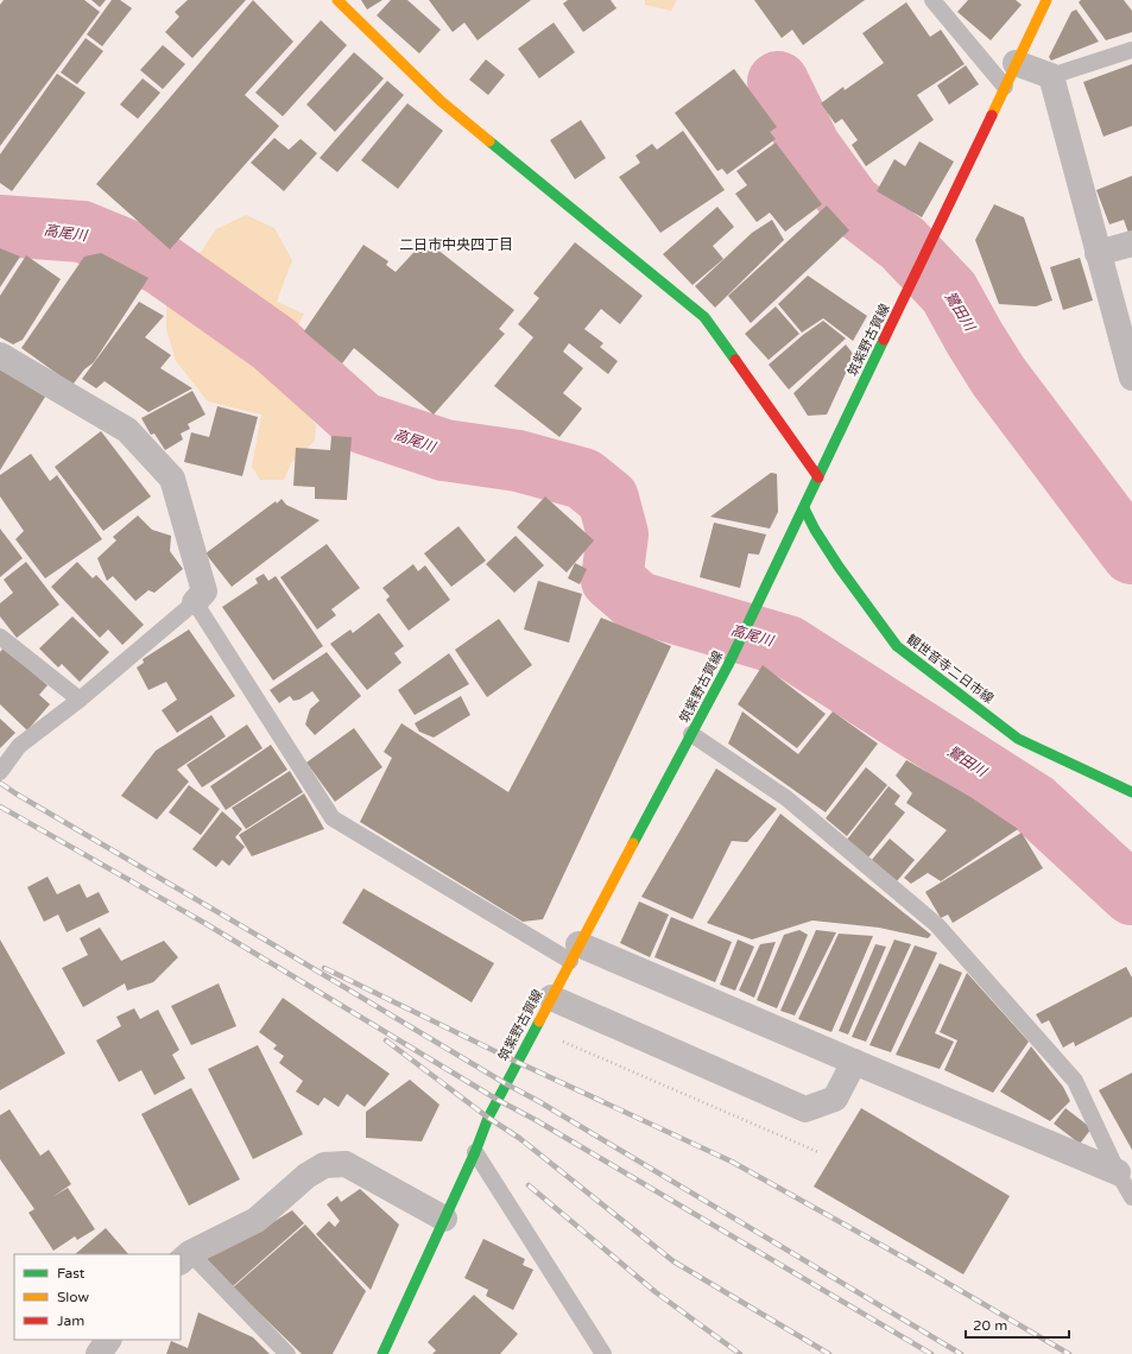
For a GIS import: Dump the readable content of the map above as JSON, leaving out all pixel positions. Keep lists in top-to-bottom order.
{
  "streets": {
    "main road": ["筑紫野古賀線", "観世音寺二日市線"]
  },
  "crossings": [
    ["筑紫野古賀線", "観世音寺二日市線"]
  ],
  "districts": ["二日市中央四丁目"],
  "water": ["高尾川", "鷺田川"],
  "legend": ["Fast", "Slow", "Jam"],
  "scale_bar": "20 m"
}
